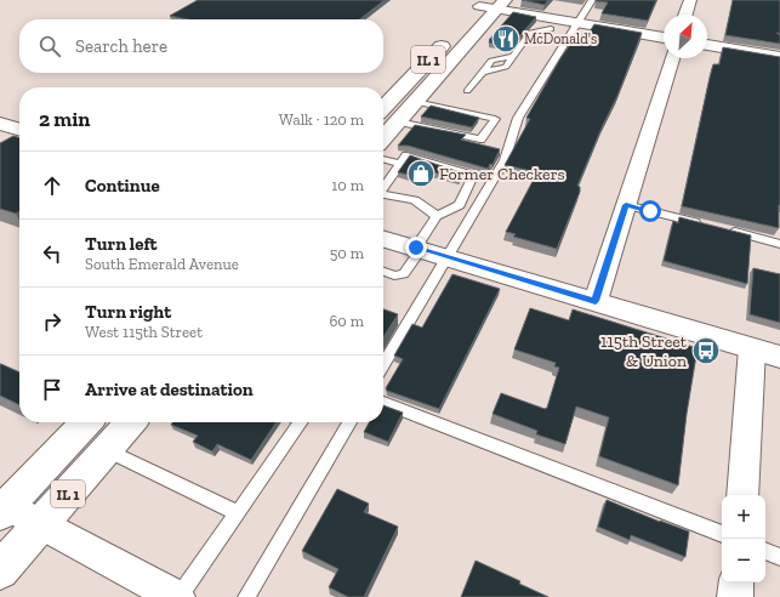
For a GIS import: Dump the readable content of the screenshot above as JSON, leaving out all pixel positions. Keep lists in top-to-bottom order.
{
  "streets": {
    "main road": ["IL 1"]
  },
  "places": {
    "restaurant": ["McDonald's"],
    "shop": ["Former Checkers"],
    "bus stop": ["115th Street & Union"]
  },
  "north": "top right",
  "page": {
    "search": "Search here",
    "heading": ["2 min", "Walk · 120 m"],
    "list": [
      ["Continue", "10 m"],
      ["Turn left", "South Emerald Avenue", "50 m"],
      ["Turn right", "West 115th Street", "60 m"],
      "Arrive at destination"
    ],
    "map_buttons": ["+", "−"]
  }
}
